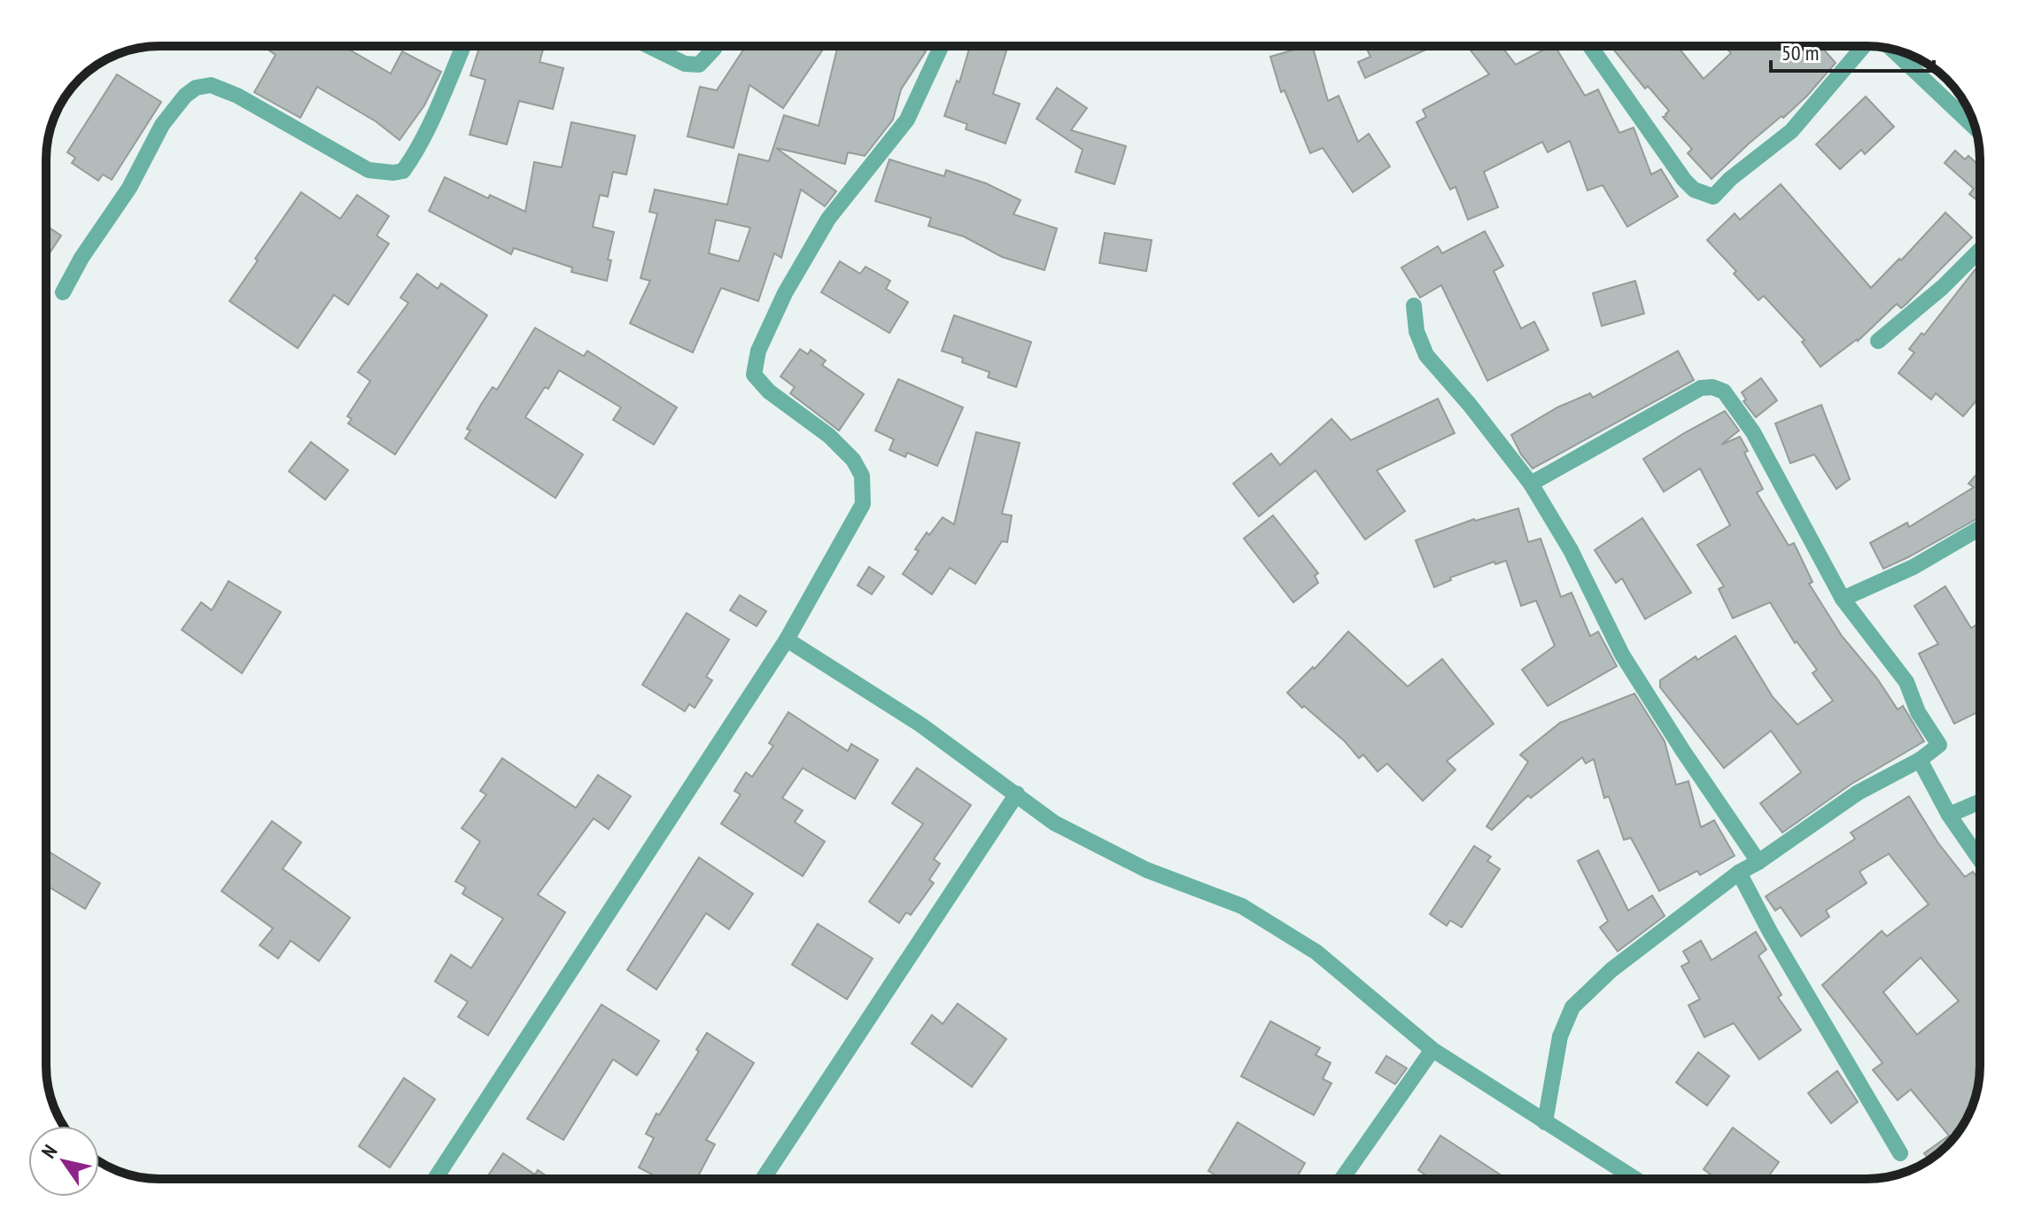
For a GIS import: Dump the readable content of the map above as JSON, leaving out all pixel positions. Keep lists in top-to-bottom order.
{
  "scale_bar": "50 m",
  "north": "top left"
}
